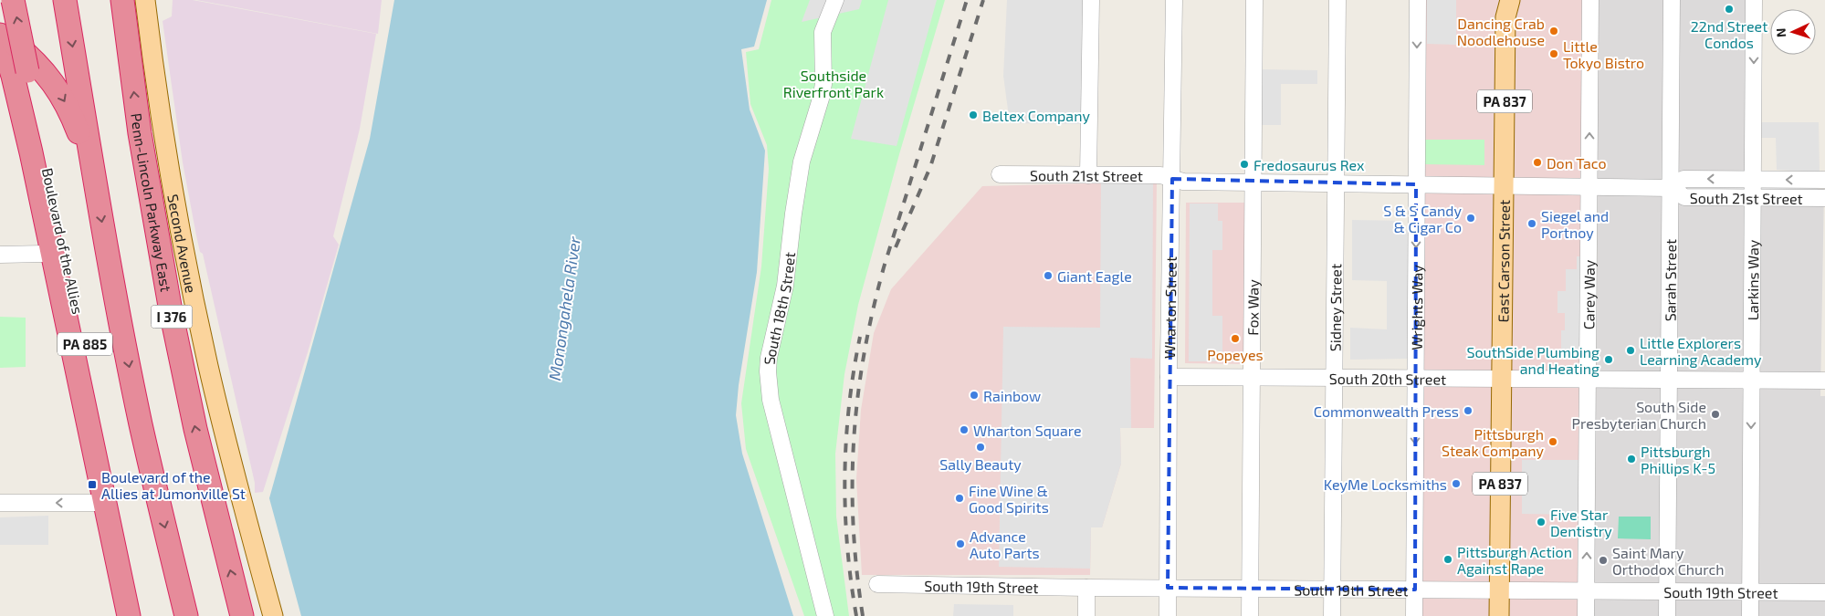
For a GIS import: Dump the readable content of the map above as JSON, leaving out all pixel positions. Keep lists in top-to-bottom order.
{
  "streets": {
    "highway": [
      "Penn-Lincoln Parkway East",
      "Boulevard of the Allies",
      "I 376",
      "PA 885"
    ],
    "main road": ["PA 837", "Second Avenue", "East Carson Street"],
    "street": [
      "South 21st Street",
      "Sarah Street",
      "Larkins Way",
      "Carey Way",
      "Wharton Street",
      "Sidney Street",
      "South 18th Street",
      "Fox Way",
      "Wrights Way",
      "South 20th Street",
      "South 19th Street"
    ]
  },
  "crossings": [
    ["South 21st Street", "East Carson Street"],
    ["South 21st Street", "Sarah Street"],
    ["South 21st Street", "Larkins Way"],
    ["South 21st Street", "Carey Way"],
    ["South 21st Street", "Wharton Street"],
    ["South 21st Street", "Sidney Street"],
    ["South 21st Street", "Fox Way"],
    ["South 21st Street", "Wrights Way"],
    ["East Carson Street", "South 20th Street"],
    ["East Carson Street", "South 19th Street"],
    ["Sarah Street", "South 20th Street"],
    ["Sarah Street", "South 19th Street"],
    ["Larkins Way", "South 20th Street"],
    ["Larkins Way", "South 19th Street"],
    ["Carey Way", "South 20th Street"],
    ["Carey Way", "South 19th Street"],
    ["Wharton Street", "South 20th Street"],
    ["Wharton Street", "South 19th Street"],
    ["Sidney Street", "South 20th Street"],
    ["Sidney Street", "South 19th Street"],
    ["Fox Way", "South 20th Street"],
    ["Fox Way", "South 19th Street"],
    ["Wrights Way", "South 20th Street"],
    ["Wrights Way", "South 19th Street"]
  ],
  "one_way": ["Larkins Way", "Carey Way", "Wrights Way"],
  "water": ["Monongahela River"],
  "parks": ["Southside Riverfront Park"],
  "places": {
    "other": [
      "22nd Street Condos",
      "Dancing Crab Noodlehouse",
      "Little Tokyo Bistro",
      "Beltex Company",
      "Don Taco",
      "Fredosaurus Rex",
      "S & S Candy & Cigar Co",
      "Siegel and Portnoy",
      "Giant Eagle",
      "Popeyes",
      "Little Explorers Learning Academy",
      "SouthSide Plumbing and Heating",
      "Rainbow",
      "Commonwealth Press",
      "South Side Presbyterian Church",
      "Wharton Square",
      "Pittsburgh Steak Company",
      "Sally Beauty",
      "Pittsburgh Phillips K-5",
      "KeyMe Locksmiths",
      "Fine Wine & Good Spirits",
      "Five Star Dentistry",
      "Advance Auto Parts",
      "Pittsburgh Action Against Rape",
      "Saint Mary Orthodox Church"
    ],
    "transit": ["Boulevard of the Allies at Jumonville St"]
  },
  "north": "left"
}
